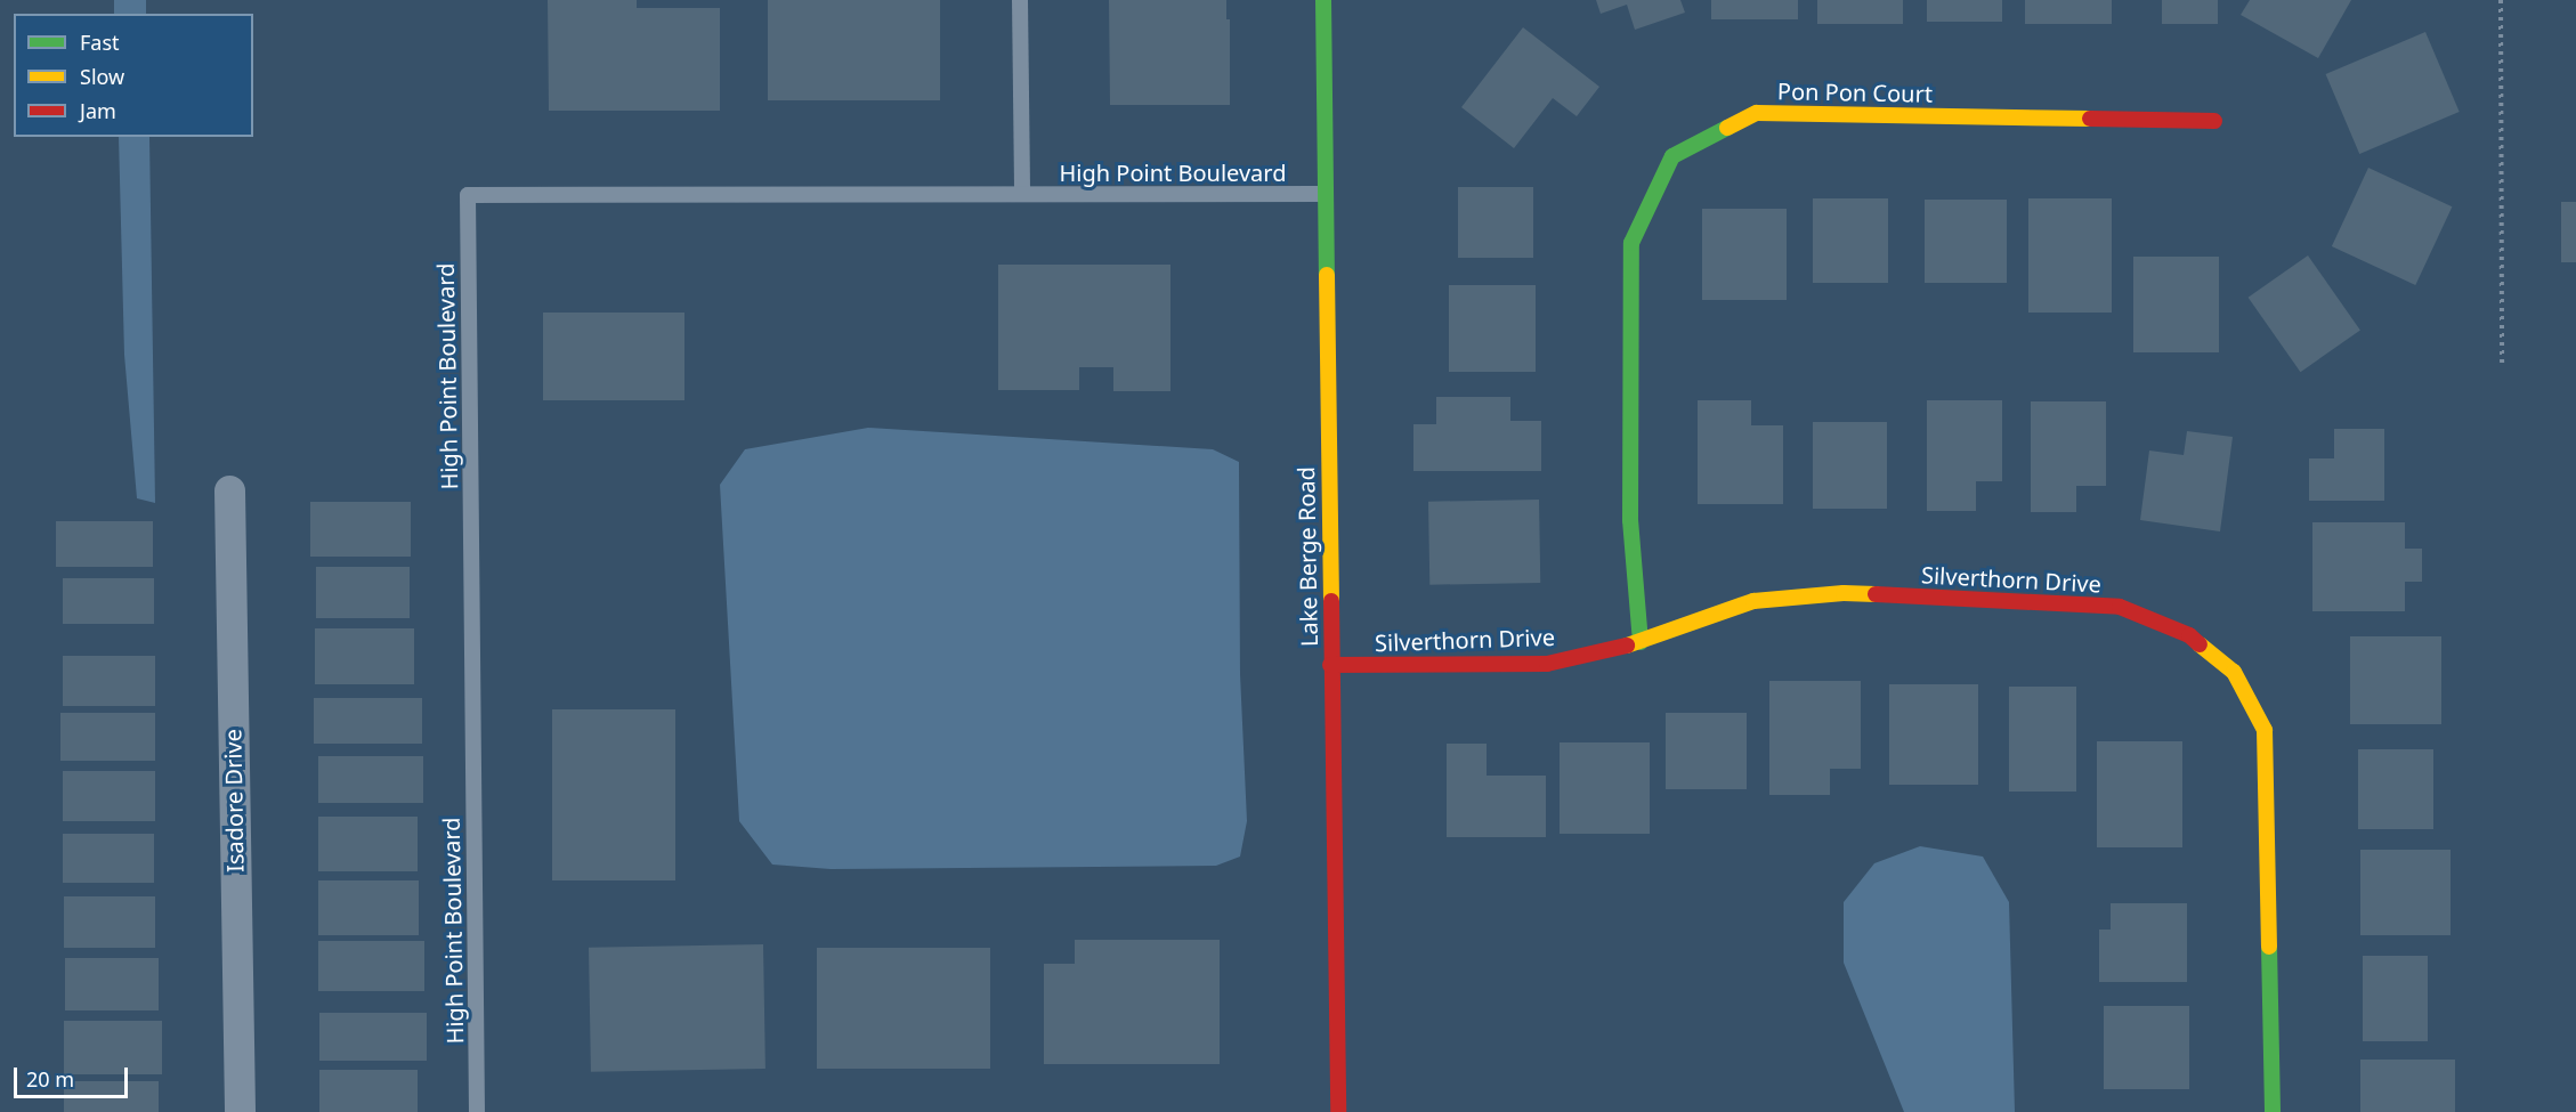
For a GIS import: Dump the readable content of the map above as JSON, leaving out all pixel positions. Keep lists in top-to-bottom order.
{
  "streets": {
    "street": [
      "Pon Pon Court",
      "Lake Berge Road",
      "Silverthorn Drive",
      "Isadore Drive"
    ],
    "lane": ["High Point Boulevard"]
  },
  "crossings": [
    ["Pon Pon Court", "Silverthorn Drive"],
    ["High Point Boulevard", "Lake Berge Road"],
    ["Lake Berge Road", "Silverthorn Drive"]
  ],
  "legend": ["Fast", "Slow", "Jam"],
  "scale_bar": "20 m"
}
